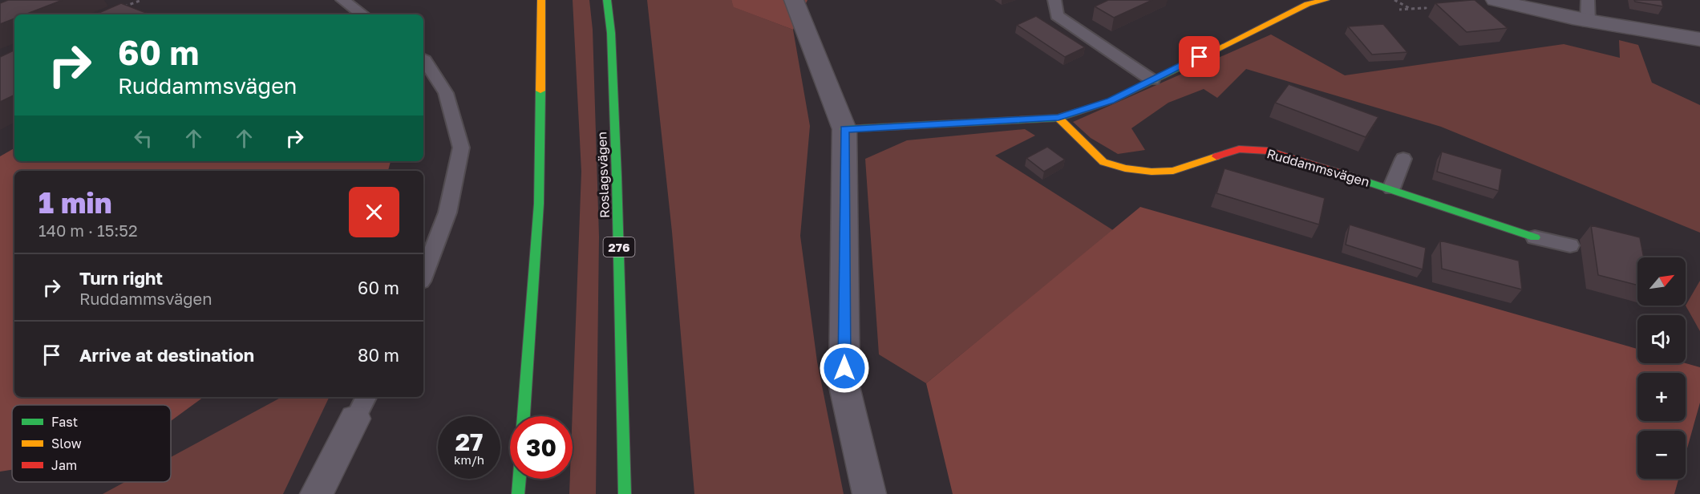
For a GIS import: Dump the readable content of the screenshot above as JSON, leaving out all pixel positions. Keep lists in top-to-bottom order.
{
  "streets": {
    "main road": ["Ruddammsvägen", "Roslagsvägen", "276"]
  },
  "legend": ["Fast", "Slow", "Jam"],
  "north": "top right",
  "page": {
    "turn": ["60 m", "Ruddammsvägen"],
    "heading": ["1 min", "140 m · 15:52"],
    "list": [
      {
        "name": "Turn right",
        "note": "Ruddammsvägen",
        "value": "60 m"
      },
      {
        "name": "Arrive at destination",
        "value": "80 m"
      }
    ],
    "map_buttons": ["+", "−"],
    "speed": "27 km/h",
    "limit": "30"
  }
}
